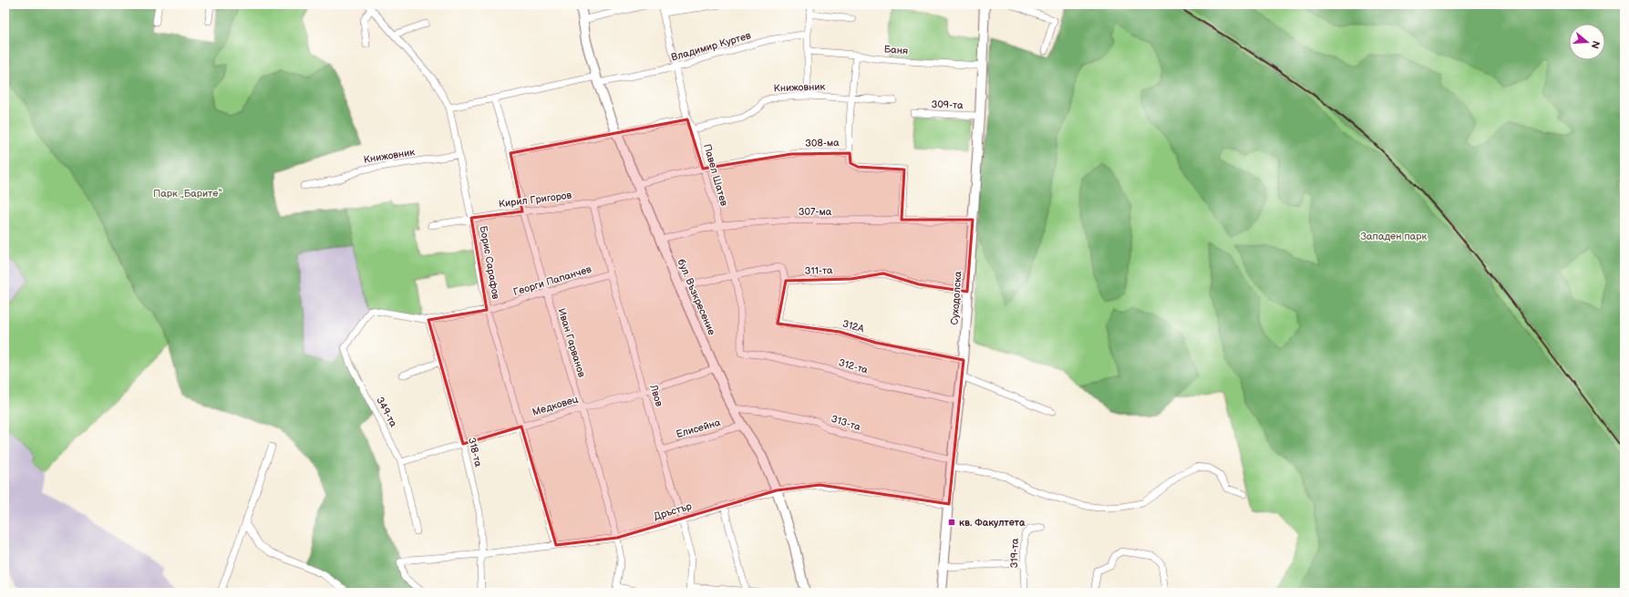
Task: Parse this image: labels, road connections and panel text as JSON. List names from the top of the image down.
{
  "streets": {
    "street": [
      "Владимир Куртев",
      "Баня",
      "Книжовник",
      "309-та",
      "308-ма",
      "Павел Шатев",
      "Кирил Григоров",
      "307-ма",
      "Борис Сарафов",
      "311-та",
      "Георги Папанчев",
      "бул. Възкресение",
      "Суходолска",
      "312А",
      "Иван Гарванов",
      "312-та",
      "Лвов",
      "Медковец",
      "349-та",
      "313-та",
      "Елисейна",
      "318-та",
      "Дръстър",
      "319-та"
    ]
  },
  "crossings": [
    ["Владимир Куртев", "Павел Шатев"],
    ["Владимир Куртев", "Борис Сарафов"],
    ["Владимир Куртев", "бул. Възкресение"],
    ["Владимир Куртев", "Иван Гарванов"],
    ["Баня", "Суходолска"],
    ["Книжовник", "Павел Шатев"],
    ["Книжовник", "Борис Сарафов"],
    ["309-та", "Суходолска"],
    ["308-ма", "Павел Шатев"],
    ["308-ма", "307-ма"],
    ["Павел Шатев", "307-ма"],
    ["Павел Шатев", "312-та"],
    ["Кирил Григоров", "Борис Сарафов"],
    ["Кирил Григоров", "бул. Възкресение"],
    ["Кирил Григоров", "Иван Гарванов"],
    ["Кирил Григоров", "Лвов"],
    ["307-ма", "бул. Възкресение"],
    ["307-ма", "Суходолска"],
    ["Борис Сарафов", "Георги Папанчев"],
    ["Борис Сарафов", "Медковец"],
    ["Борис Сарафов", "Дръстър"],
    ["311-та", "Суходолска"],
    ["311-та", "312А"],
    ["Георги Папанчев", "Иван Гарванов"],
    ["Георги Папанчев", "Лвов"],
    ["Георги Папанчев", "349-та"],
    ["Георги Папанчев", "318-та"],
    ["бул. Възкресение", "Медковец"],
    ["бул. Възкресение", "313-та"],
    ["бул. Възкресение", "Елисейна"],
    ["бул. Възкресение", "Дръстър"],
    ["Суходолска", "312А"],
    ["Суходолска", "312-та"],
    ["Суходолска", "313-та"],
    ["Суходолска", "Дръстър"],
    ["Иван Гарванов", "Медковец"],
    ["Иван Гарванов", "Дръстър"],
    ["Лвов", "Медковец"],
    ["Лвов", "Елисейна"],
    ["Лвов", "Дръстър"],
    ["Медковец", "349-та"],
    ["Медковец", "318-та"],
    ["318-та", "Дръстър"]
  ],
  "parks": ["Парк „Барите“", "Западен парк"],
  "places": {
    "transit": ["кв. Факултета"]
  },
  "north": "right"
}
